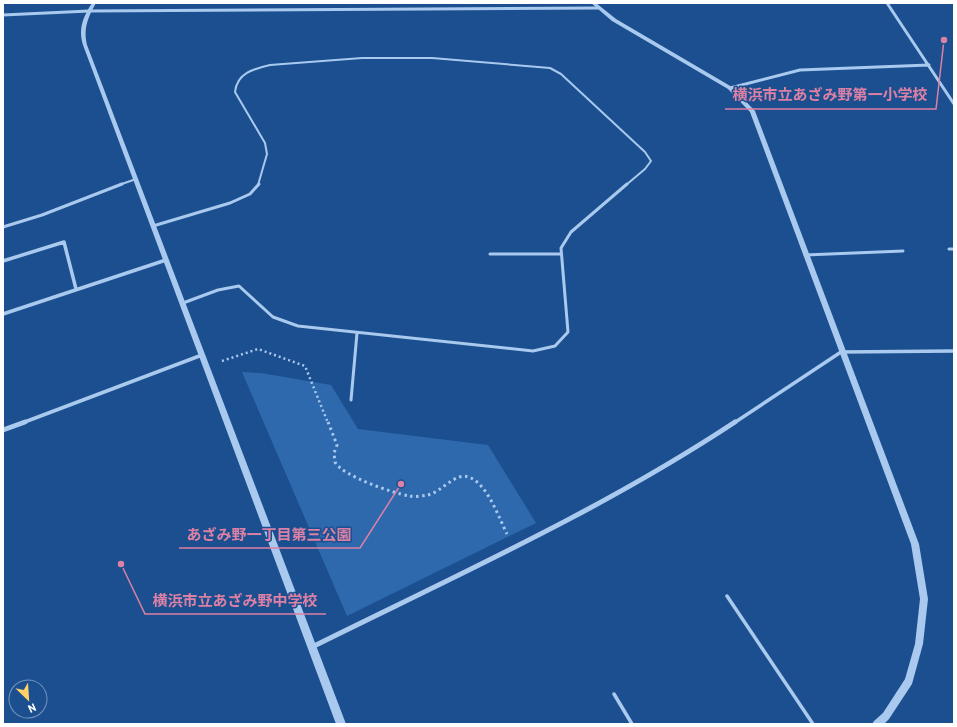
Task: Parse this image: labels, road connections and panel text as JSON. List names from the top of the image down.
{
  "places": ["横浜市立あざみ野第一小学校", "あざみ野一丁目第三公園", "横浜市立あざみ野中学校"],
  "north": "bottom right"
}
